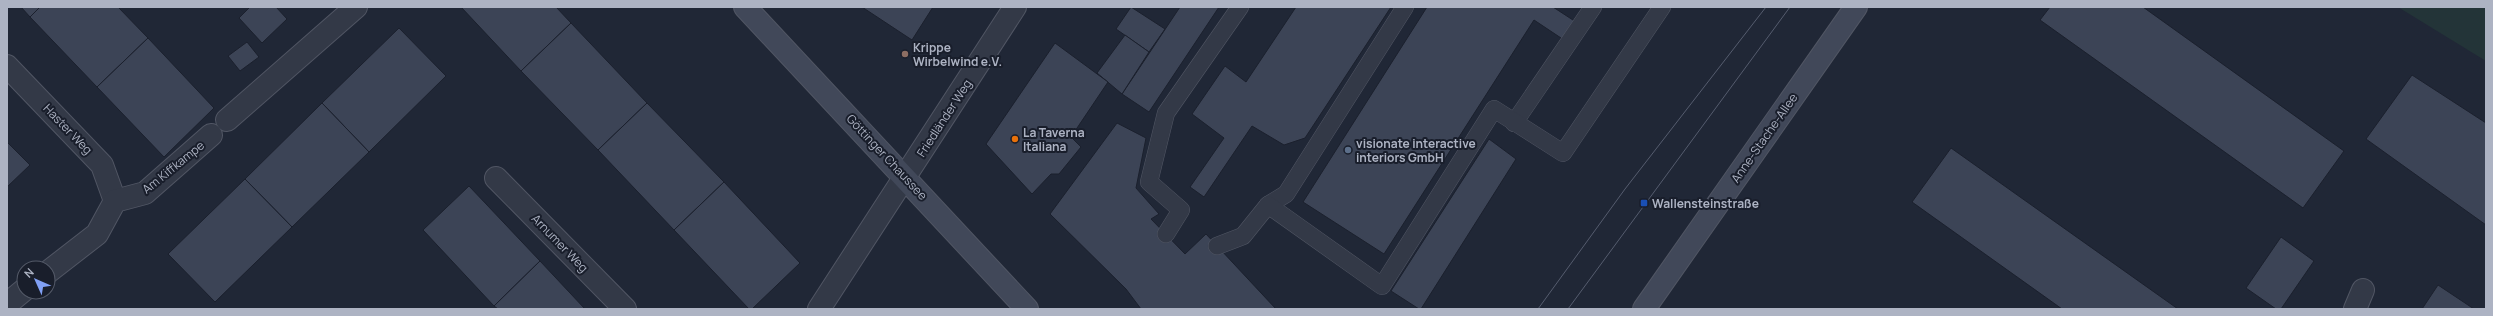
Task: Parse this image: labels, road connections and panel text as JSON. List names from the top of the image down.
{
  "streets": {
    "street": [
      "Friedländer Weg",
      "Haster Weg",
      "Anne-Stache-Allee",
      "Göttinger Chaussee",
      "Am Kiffkampe",
      "Arnumer Weg"
    ]
  },
  "crossings": [
    ["Friedländer Weg", "Göttinger Chaussee"],
    ["Haster Weg", "Am Kiffkampe"]
  ],
  "places": {
    "other": ["Krippe Wirbelwind e.V.", "La Taverna Italiana", "visionate interactive interiors GmbH"],
    "transit": ["Wallensteinstraße"]
  },
  "north": "top left"
}
